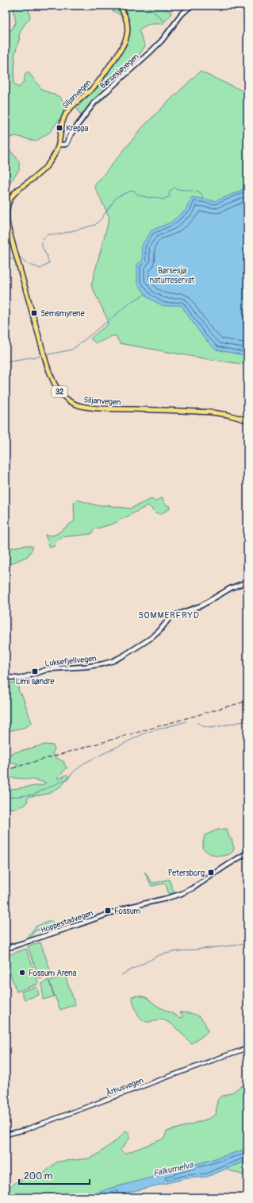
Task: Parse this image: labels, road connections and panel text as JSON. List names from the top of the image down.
{
  "streets": {
    "main road": [
      "Børsesjøvegen",
      "Siljanvegen",
      "32",
      "Luksefjellvegen",
      "Hoppestadvegen"
    ],
    "street": ["Århusvegen"]
  },
  "crossings": [
    ["Børsesjøvegen", "Siljanvegen"]
  ],
  "districts": ["SOMMERFRYD"],
  "water": ["Falkumelva"],
  "parks": ["Børsesjø naturreservat"],
  "places": {
    "transit": [
      "Kreppa",
      "Semsmyrene",
      "Limi søndre",
      "Petersborg",
      "Fossum"
    ],
    "other": ["Fossum Arena"]
  },
  "scale_bar": "200 m"
}
